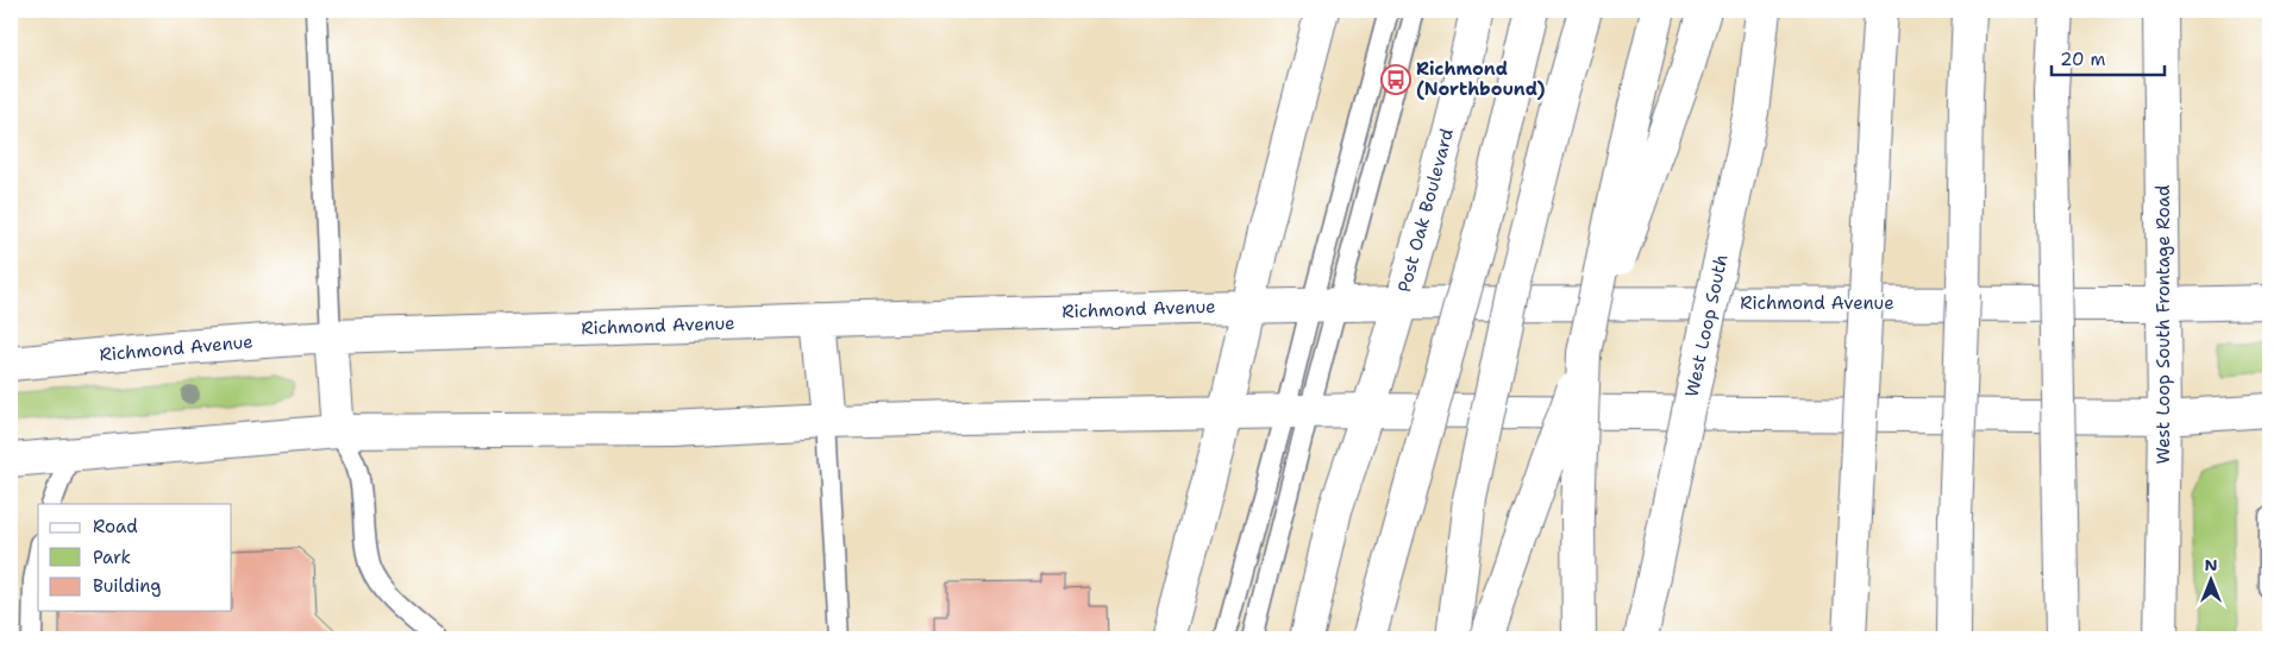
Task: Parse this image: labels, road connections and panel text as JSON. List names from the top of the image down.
{
  "streets": {
    "main road": [
      "Post Oak Boulevard",
      "Richmond Avenue",
      "West Loop South Frontage Road",
      "West Loop South"
    ]
  },
  "crossings": [
    ["Post Oak Boulevard", "Richmond Avenue"],
    ["Richmond Avenue", "West Loop South Frontage Road"]
  ],
  "places": {
    "bus stop": ["Richmond (Northbound)"]
  },
  "legend": ["Road", "Park", "Building"],
  "scale_bar": "20 m",
  "north": "top"
}
